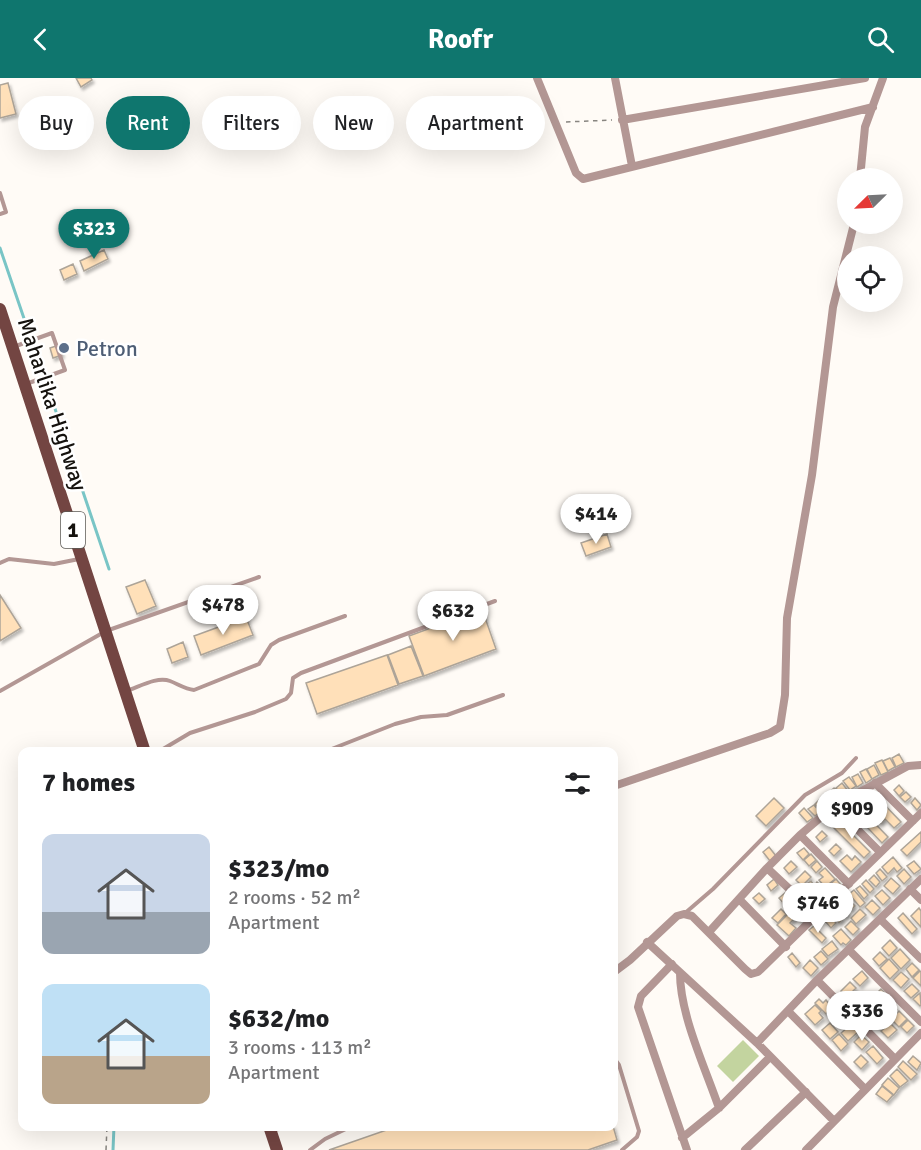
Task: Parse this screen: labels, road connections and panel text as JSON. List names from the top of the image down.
{
  "streets": {
    "main road": ["Maharlika Highway", "1"]
  },
  "places": ["Petron"],
  "north": "bottom left",
  "page": {
    "header": "Roofr",
    "chip": [
      "Buy",
      "Rent",
      "Filters",
      "New",
      "Apartment"
    ],
    "price": [
      "$323",
      "$414",
      "$478",
      "$632",
      "$909",
      "$746",
      "$336"
    ],
    "heading": "7 homes",
    "list": [
      {
        "name": "$323/mo",
        "note": "2 rooms · 52 m² · Apartment"
      },
      {
        "name": "$632/mo",
        "note": "3 rooms · 113 m² · Apartment"
      }
    ]
  }
}
